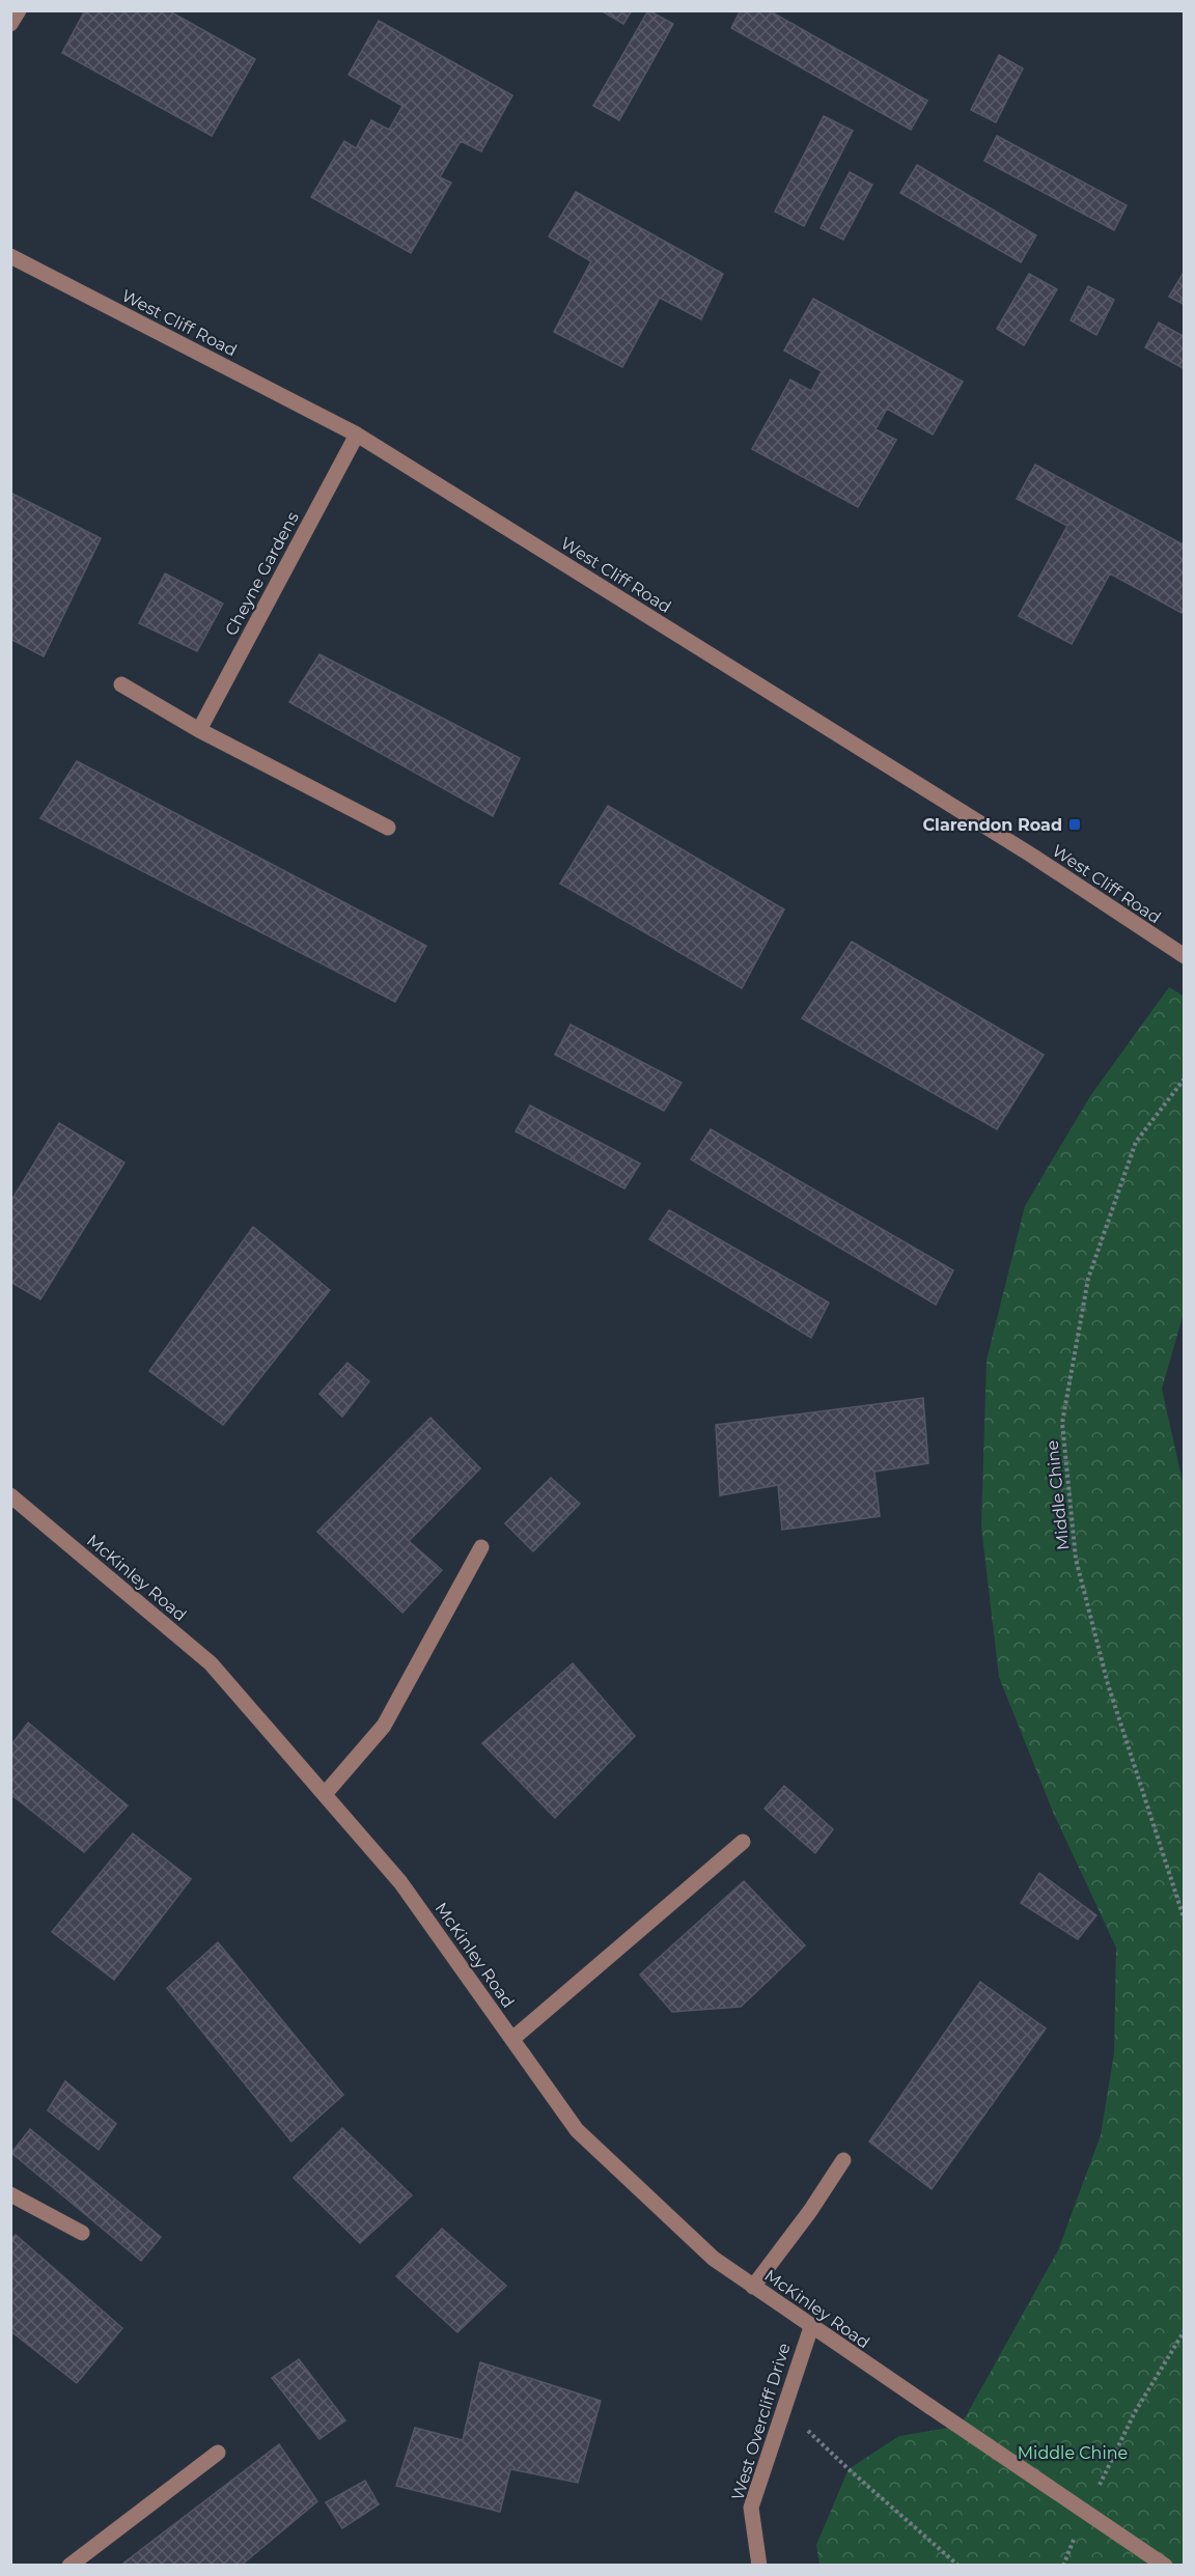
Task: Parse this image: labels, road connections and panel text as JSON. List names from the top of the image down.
{
  "streets": {
    "street": [
      "West Cliff Road",
      "Cheyne Gardens",
      "McKinley Road",
      "West Overcliff Drive"
    ],
    "path": ["Middle Chine"]
  },
  "crossings": [
    ["West Cliff Road", "Cheyne Gardens"],
    ["McKinley Road", "West Overcliff Drive"]
  ],
  "parks": ["Middle Chine"],
  "places": {
    "transit": ["Clarendon Road"]
  }
}
